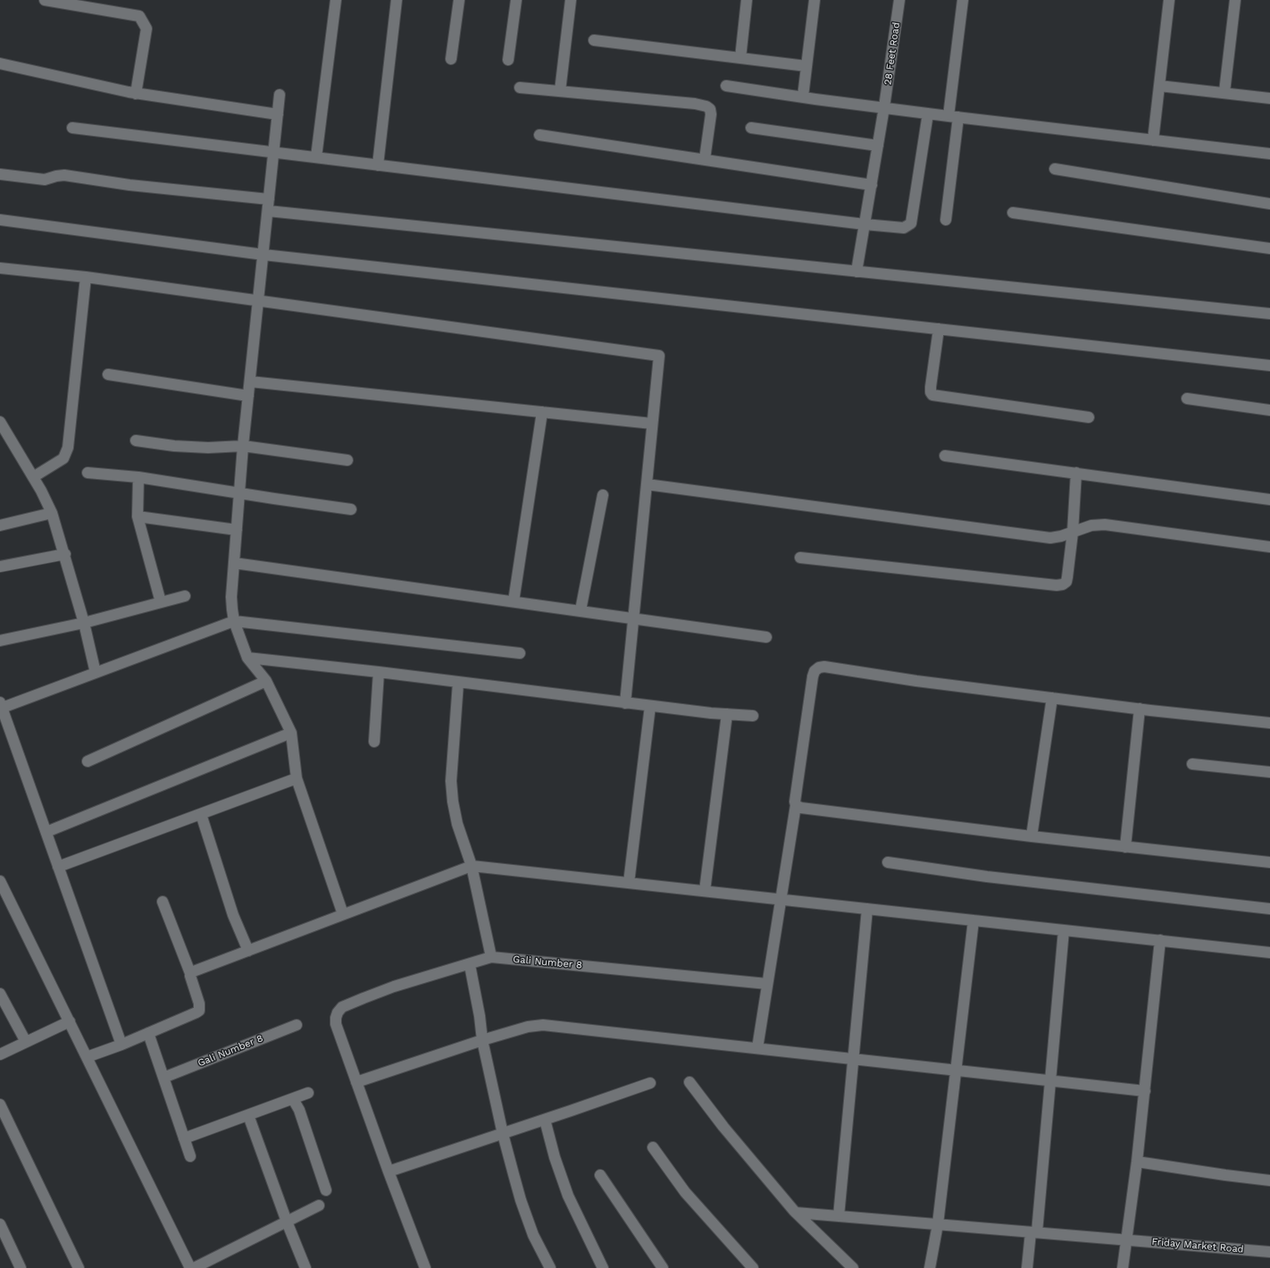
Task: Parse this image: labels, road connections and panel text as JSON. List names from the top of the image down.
{
  "streets": {
    "street": ["28 Feet Road", "Gali Number 8", "Friday Market Road"]
  }
}
